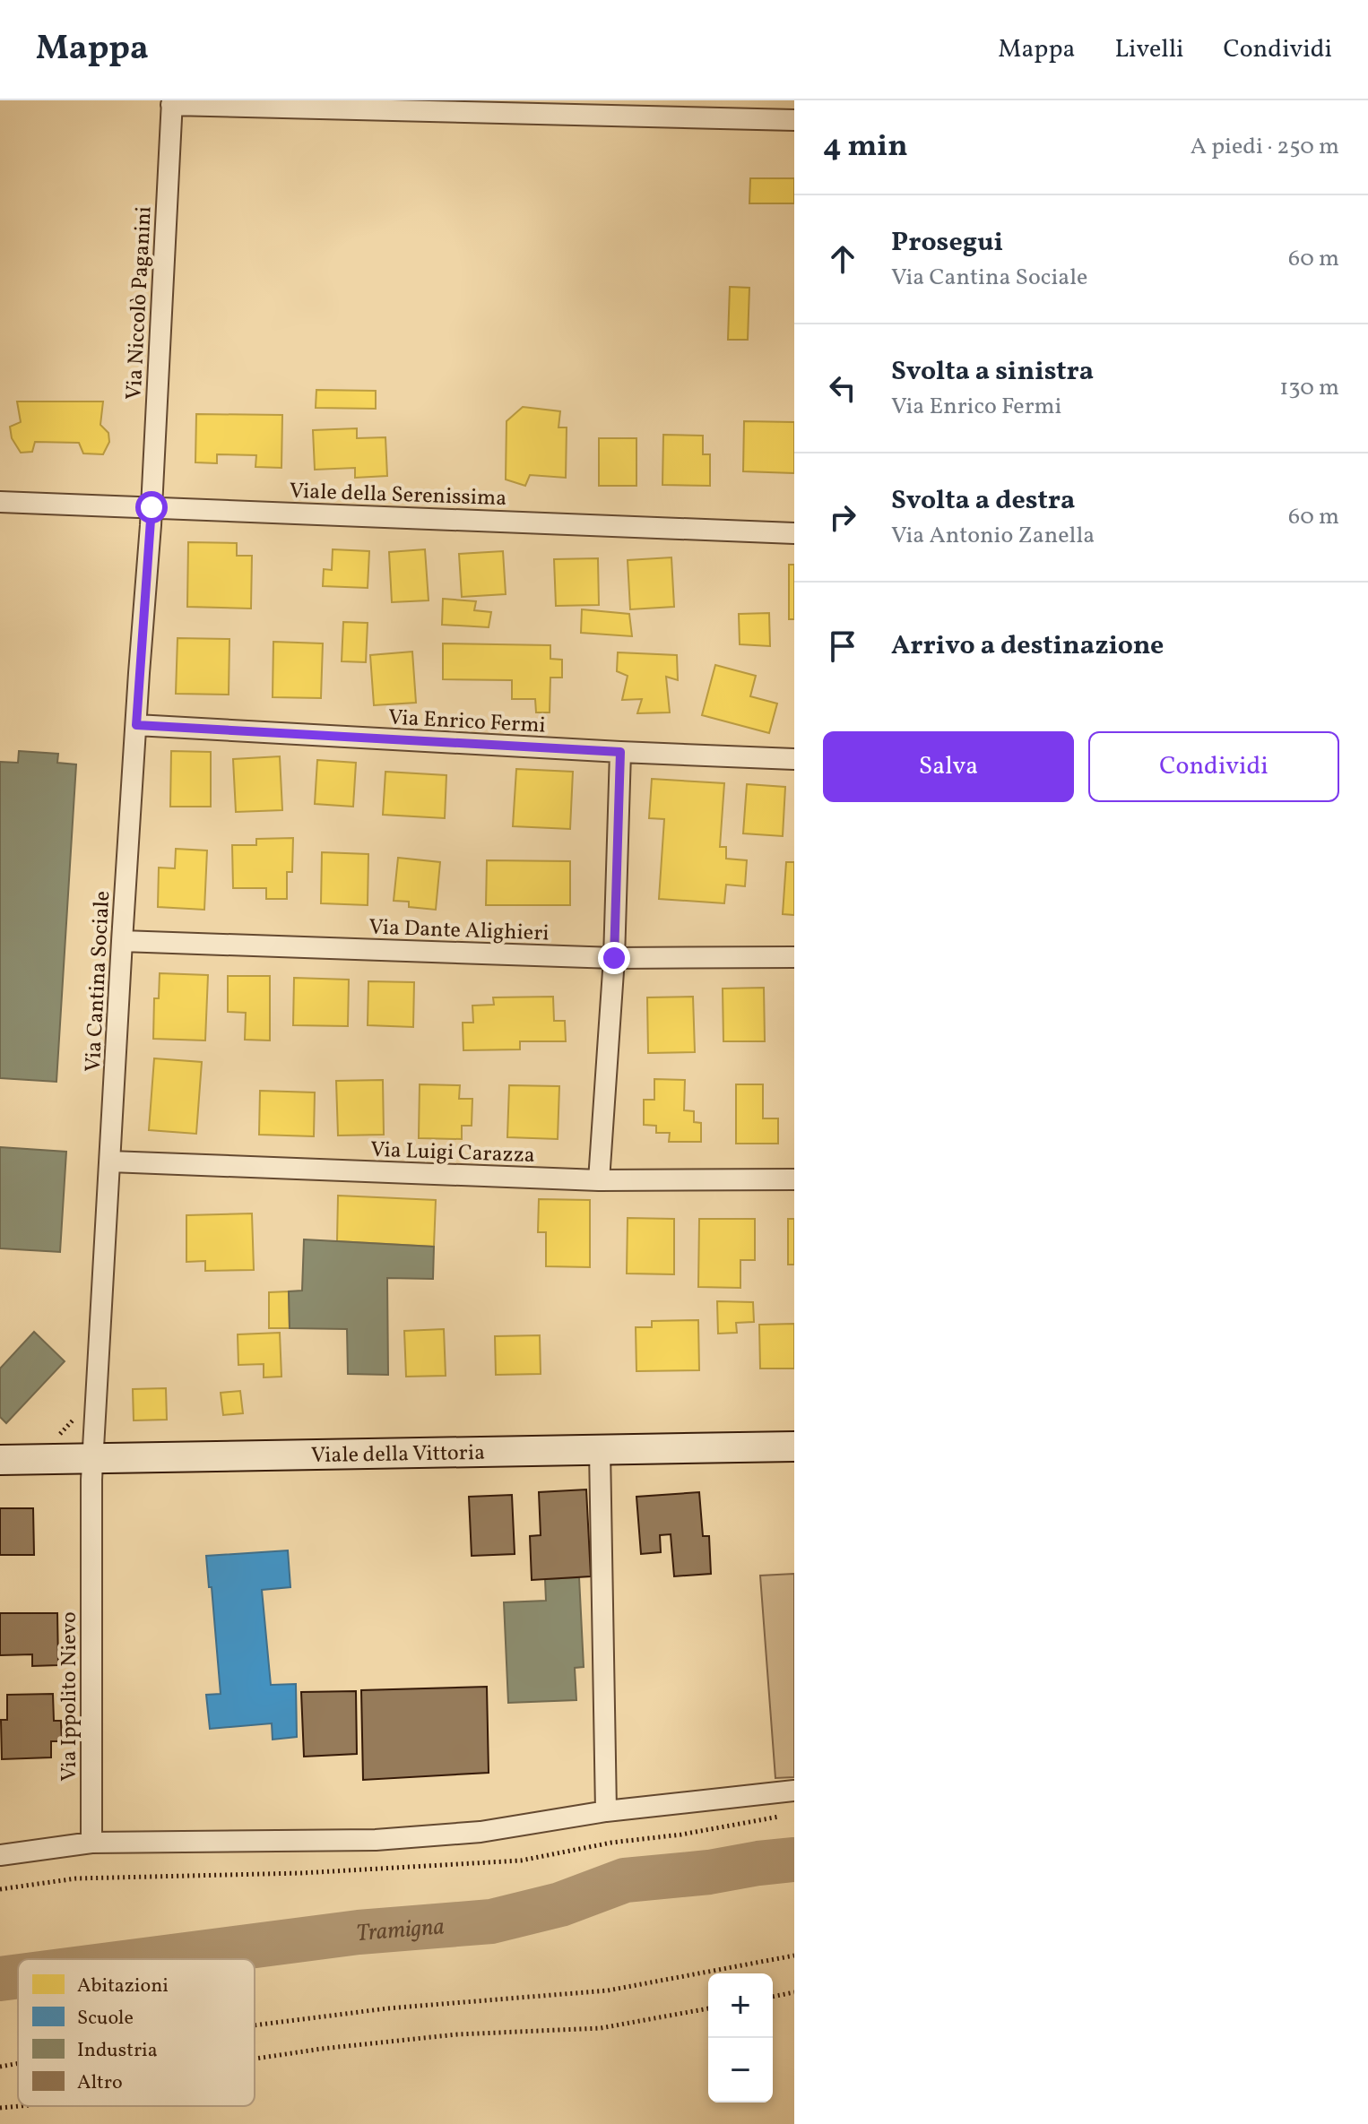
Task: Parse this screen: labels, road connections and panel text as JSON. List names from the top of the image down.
{
  "streets": {
    "street": [
      "Via Niccolò Paganini",
      "Viale della Serenissima",
      "Via Enrico Fermi",
      "Via Dante Alighieri",
      "Via Cantina Sociale",
      "Via Luigi Carazza",
      "Viale della Vittoria",
      "Via Ippolito Nievo"
    ]
  },
  "crossings": [
    ["Via Niccolò Paganini", "Viale della Serenissima"],
    ["Via Niccolò Paganini", "Via Cantina Sociale"],
    ["Viale della Serenissima", "Via Cantina Sociale"],
    ["Via Enrico Fermi", "Via Cantina Sociale"],
    ["Via Dante Alighieri", "Via Cantina Sociale"],
    ["Via Cantina Sociale", "Via Luigi Carazza"],
    ["Via Cantina Sociale", "Viale della Vittoria"],
    ["Via Cantina Sociale", "Via Ippolito Nievo"],
    ["Viale della Vittoria", "Via Ippolito Nievo"]
  ],
  "water": ["Tramigna"],
  "legend": [
    "Abitazioni",
    "Scuole",
    "Industria",
    "Altro"
  ],
  "page": {
    "header": "Mappa",
    "nav": ["Mappa", "Livelli", "Condividi"],
    "heading": ["4 min", "A piedi · 250 m"],
    "list": [
      ["Prosegui", "Via Cantina Sociale", "60 m"],
      ["Svolta a sinistra", "Via Enrico Fermi", "130 m"],
      ["Svolta a destra", "Via Antonio Zanella", "60 m"],
      "Arrivo a destinazione"
    ],
    "buttons": ["Salva", "Condividi"],
    "map_buttons": ["+", "−"]
  }
}
